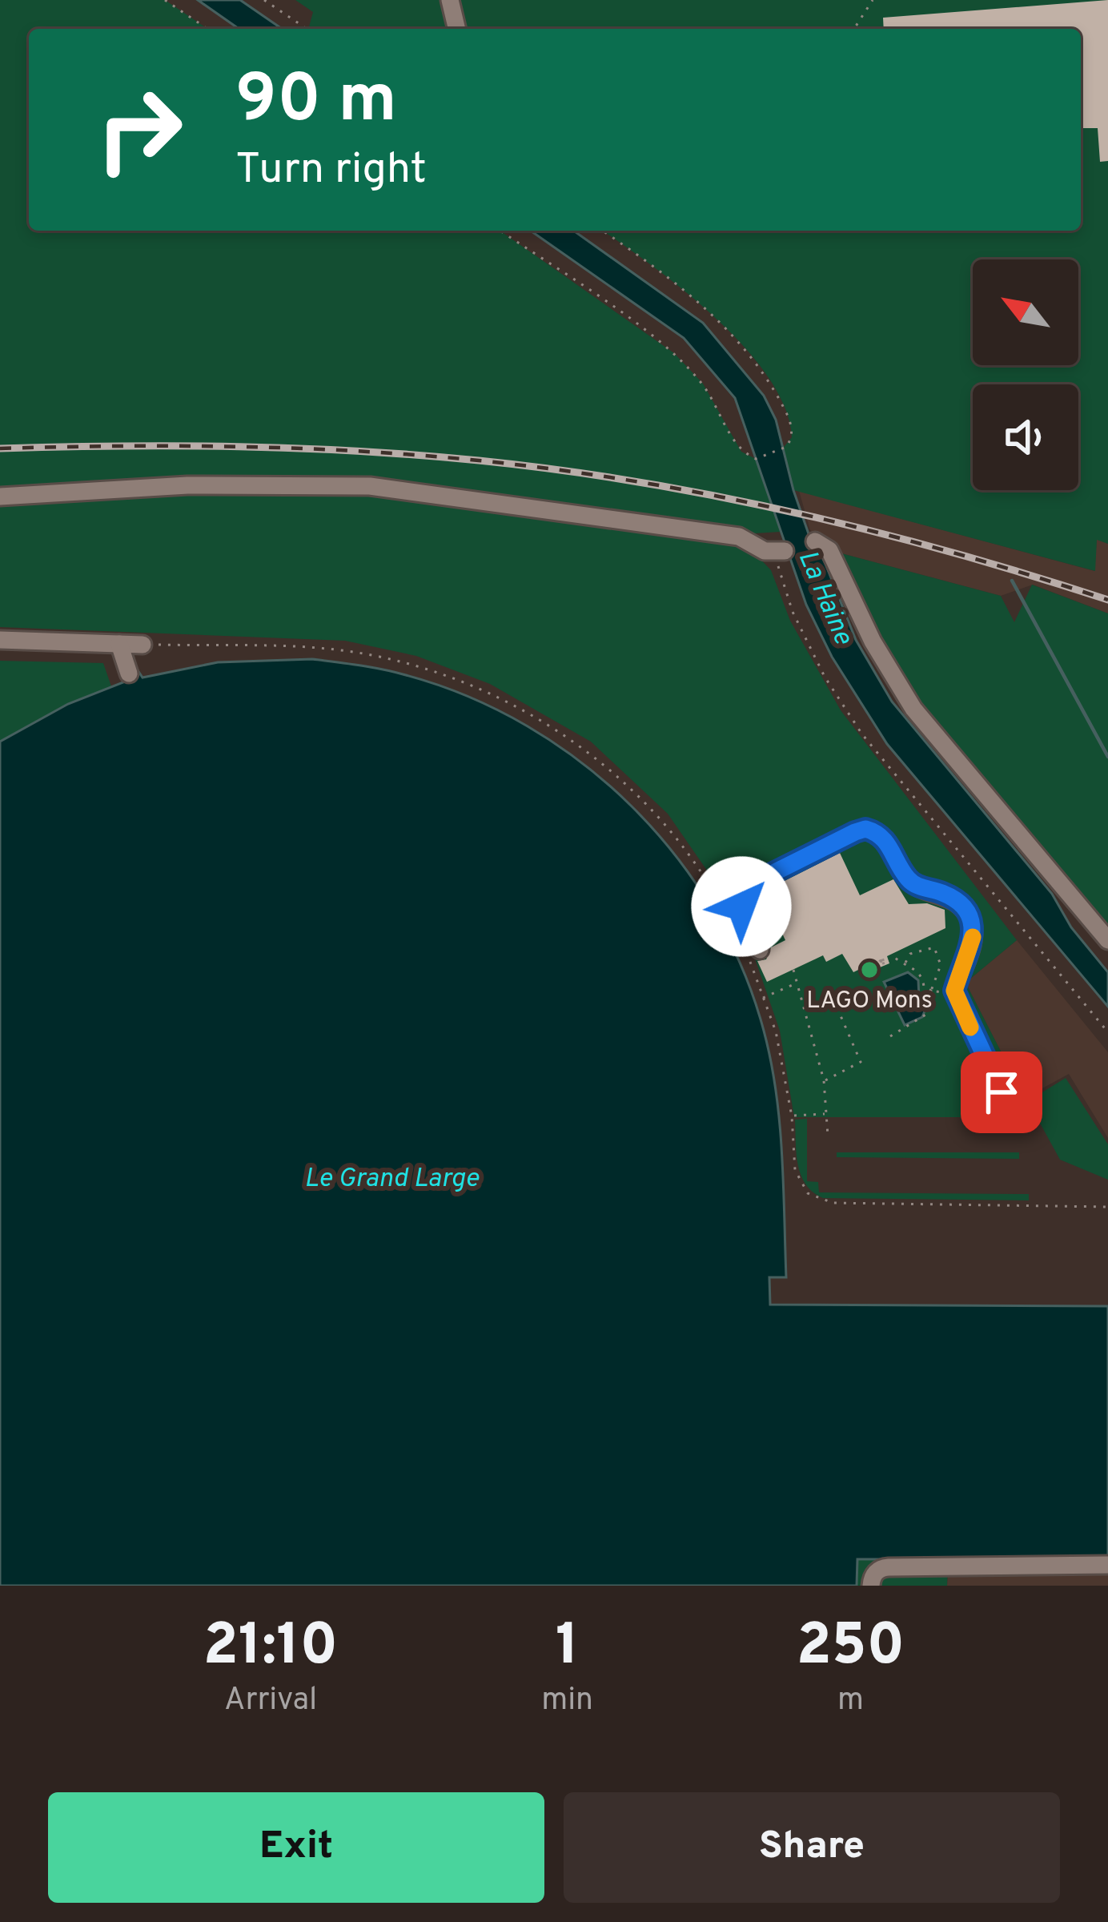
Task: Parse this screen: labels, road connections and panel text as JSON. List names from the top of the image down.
{
  "water": ["La Haine", "Le Grand Large"],
  "places": ["LAGO Mons"],
  "north": "top left",
  "page": {
    "turn": ["90 m", "Turn right"],
    "eta": [
      "21:10",
      "Arrival",
      "1",
      "min",
      "250",
      "m"
    ],
    "buttons": ["Exit", "Share"]
  }
}
